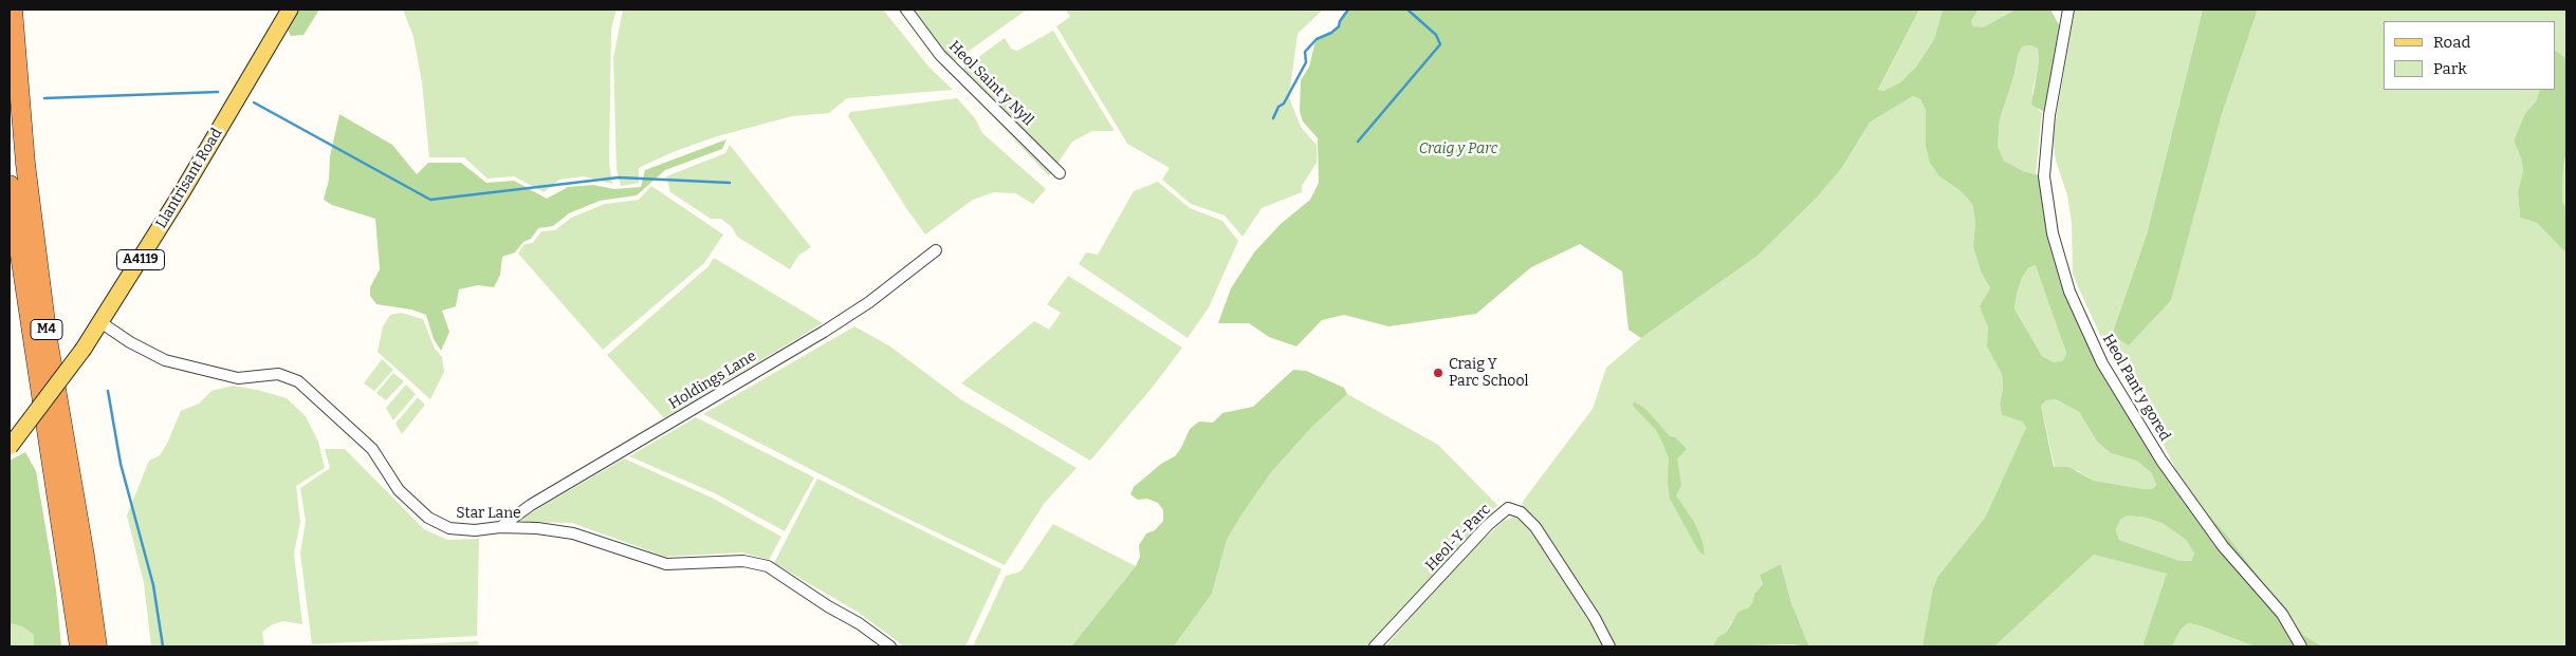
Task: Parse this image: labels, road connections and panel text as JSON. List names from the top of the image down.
{
  "streets": {
    "highway": ["M4"],
    "main road": ["Llantrisant Road", "A4119"],
    "street": [
      "Heol Saint y Nyll",
      "Holdings Lane",
      "Heol Pant y gored",
      "Star Lane",
      "Heol-Y-Parc"
    ]
  },
  "crossings": [
    ["Llantrisant Road", "Star Lane"],
    ["Holdings Lane", "Star Lane"]
  ],
  "parks": ["Craig y Parc"],
  "places": ["Craig Y Parc School"],
  "legend": ["Road", "Park"]
}
